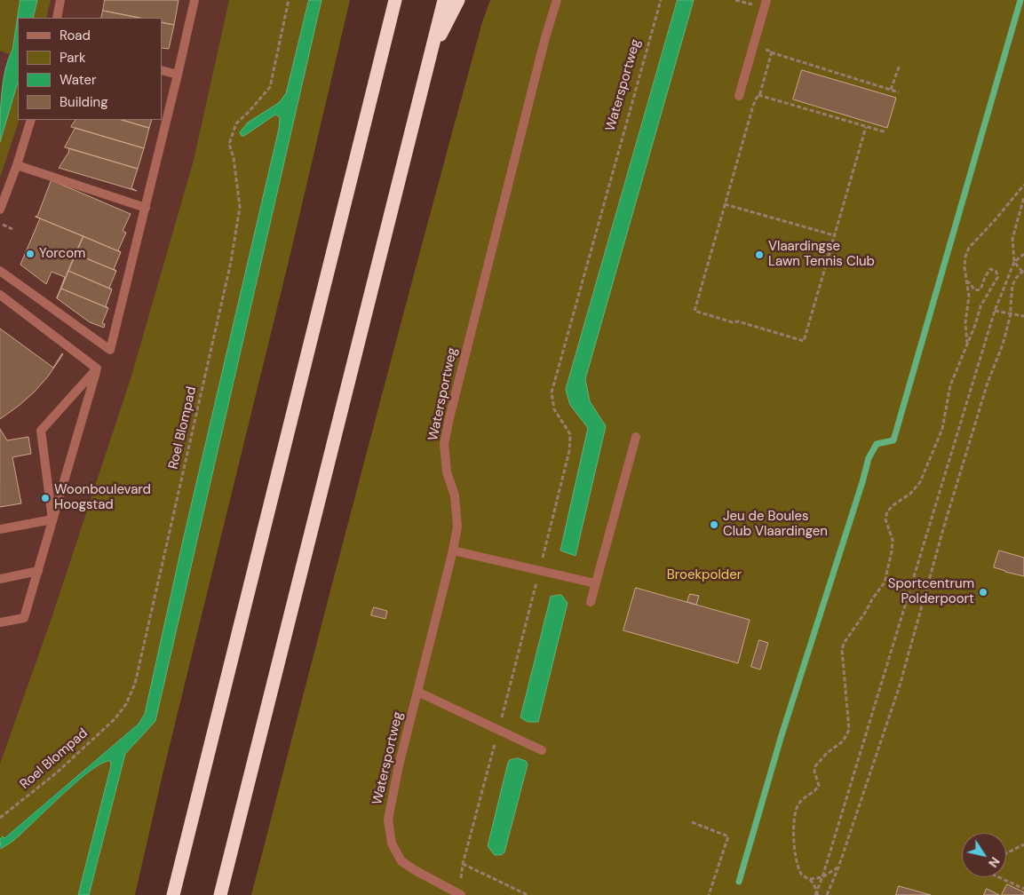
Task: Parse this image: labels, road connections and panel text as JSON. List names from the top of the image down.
{
  "streets": {
    "street": ["Watersportweg"],
    "path": ["Roel Blompad"]
  },
  "parks": ["Broekpolder"],
  "places": [
    "Yorcom",
    "Vlaardingse Lawn Tennis Club",
    "Woonboulevard Hoogstad",
    "Jeu de Boules Club Vlaardingen",
    "Sportcentrum Polderpoort"
  ],
  "legend": [
    "Road",
    "Park",
    "Water",
    "Building"
  ],
  "north": "bottom right"
}
